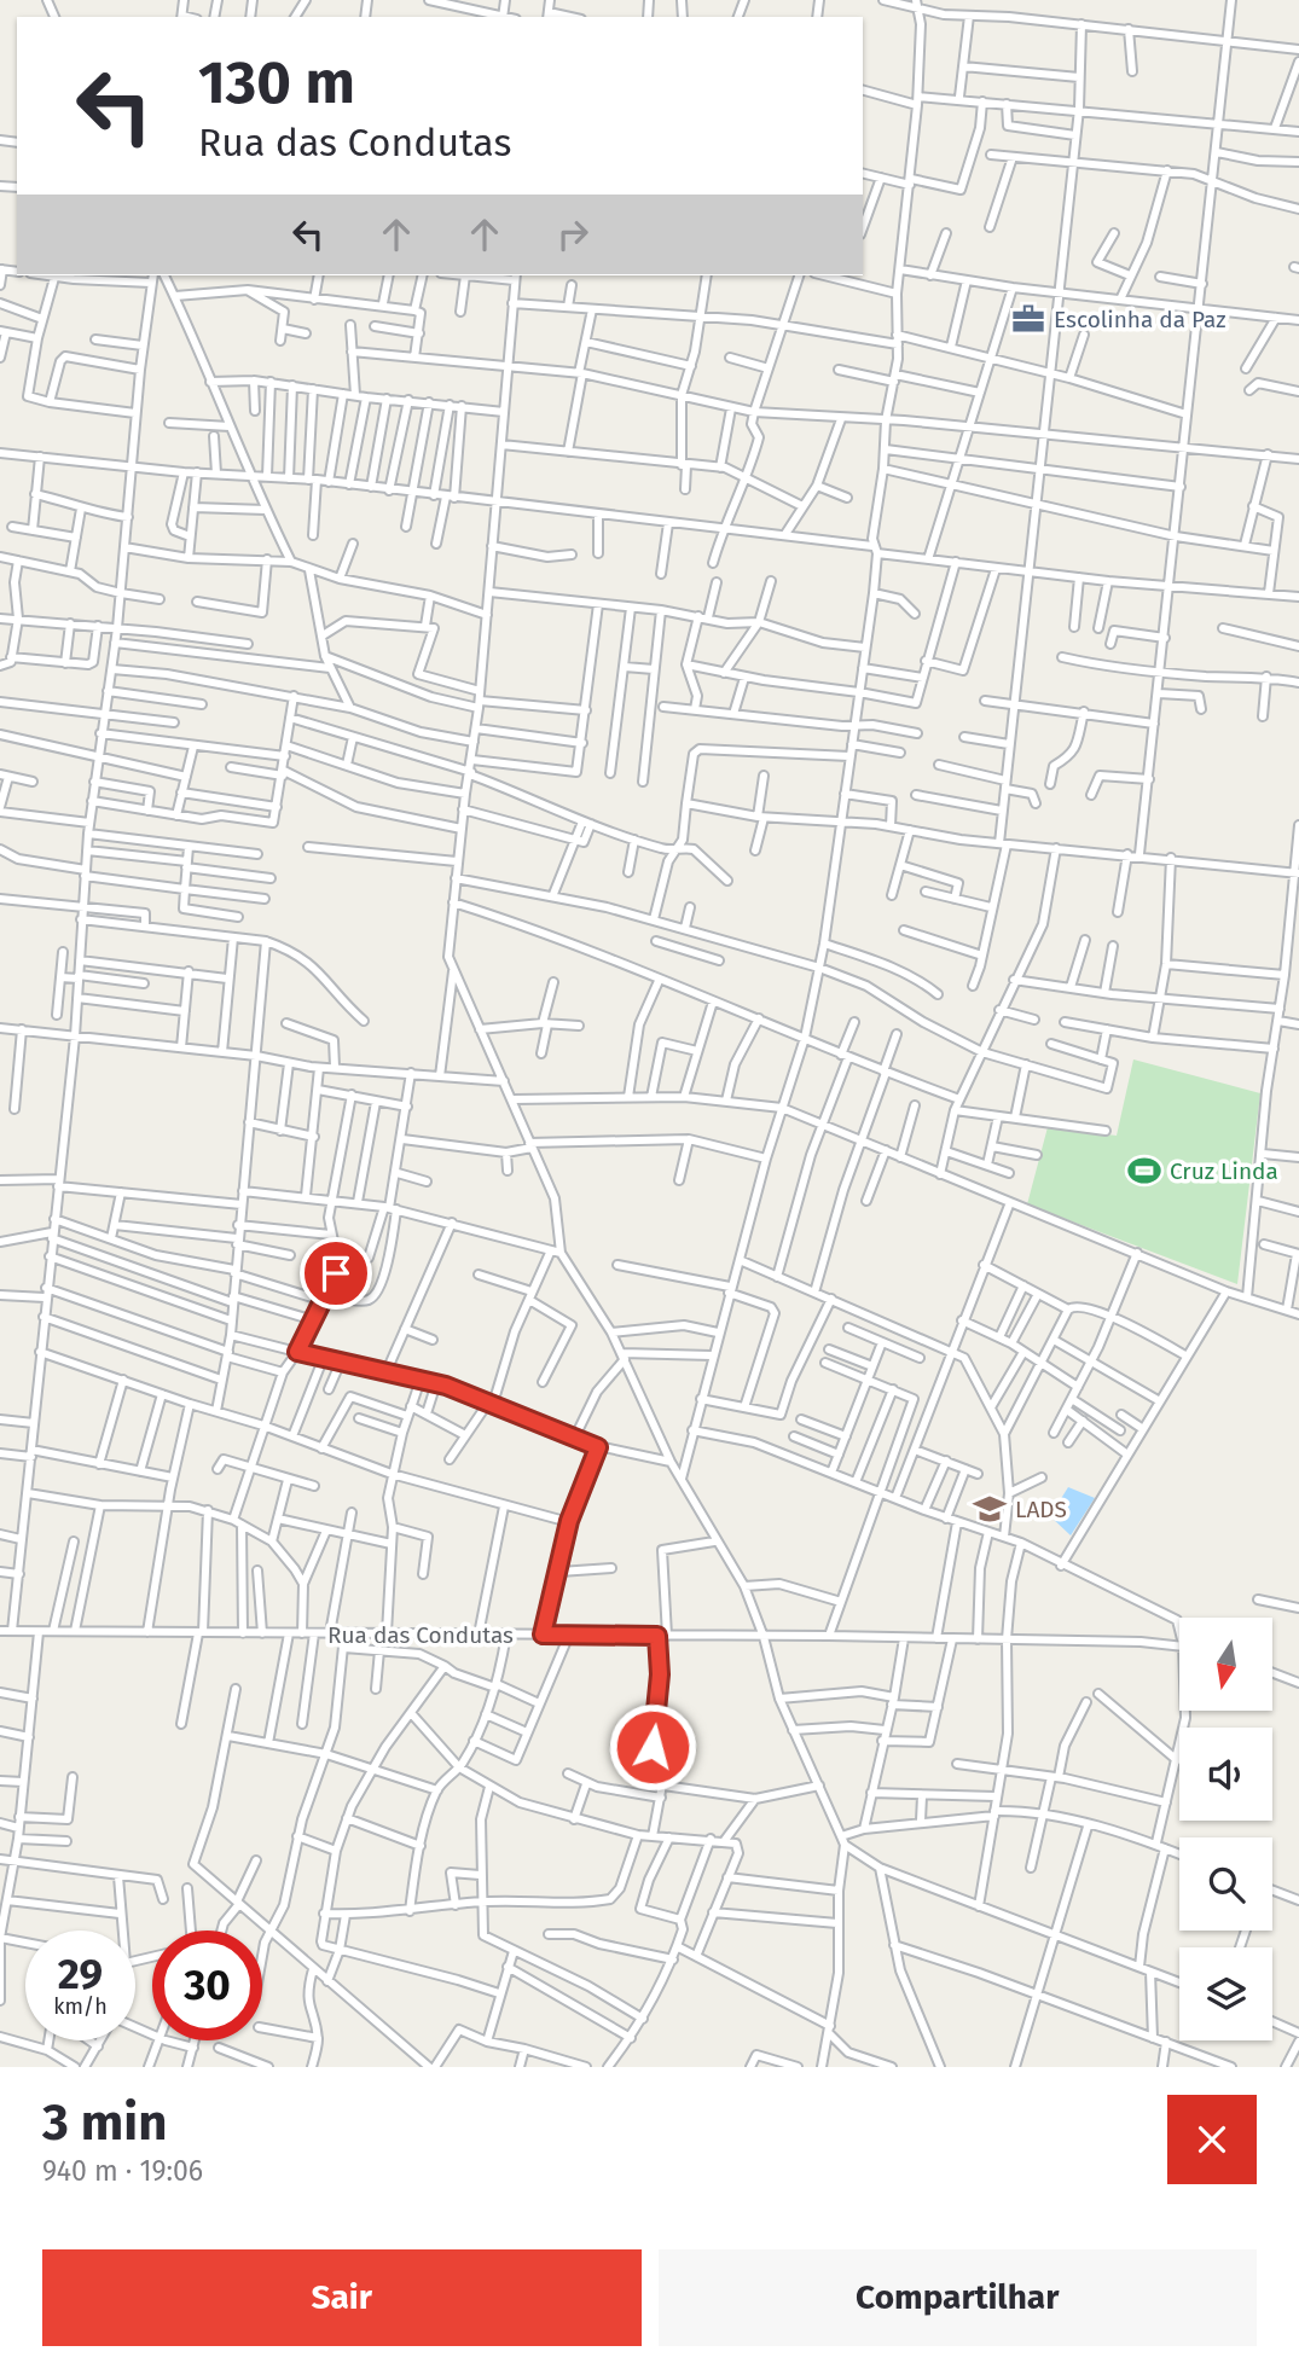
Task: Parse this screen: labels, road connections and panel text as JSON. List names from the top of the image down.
{
  "streets": {
    "street": ["Rua das Condutas"]
  },
  "places": {
    "office": ["Escolinha da Paz"],
    "sports": ["Cruz Linda"],
    "school or university": ["LADS"]
  },
  "north": "bottom",
  "page": {
    "turn": ["130 m", "Rua das Condutas"],
    "speed": "29 km/h",
    "limit": "30",
    "heading": ["3 min", "940 m · 19:06"],
    "buttons": ["Sair", "Compartilhar"]
  }
}
